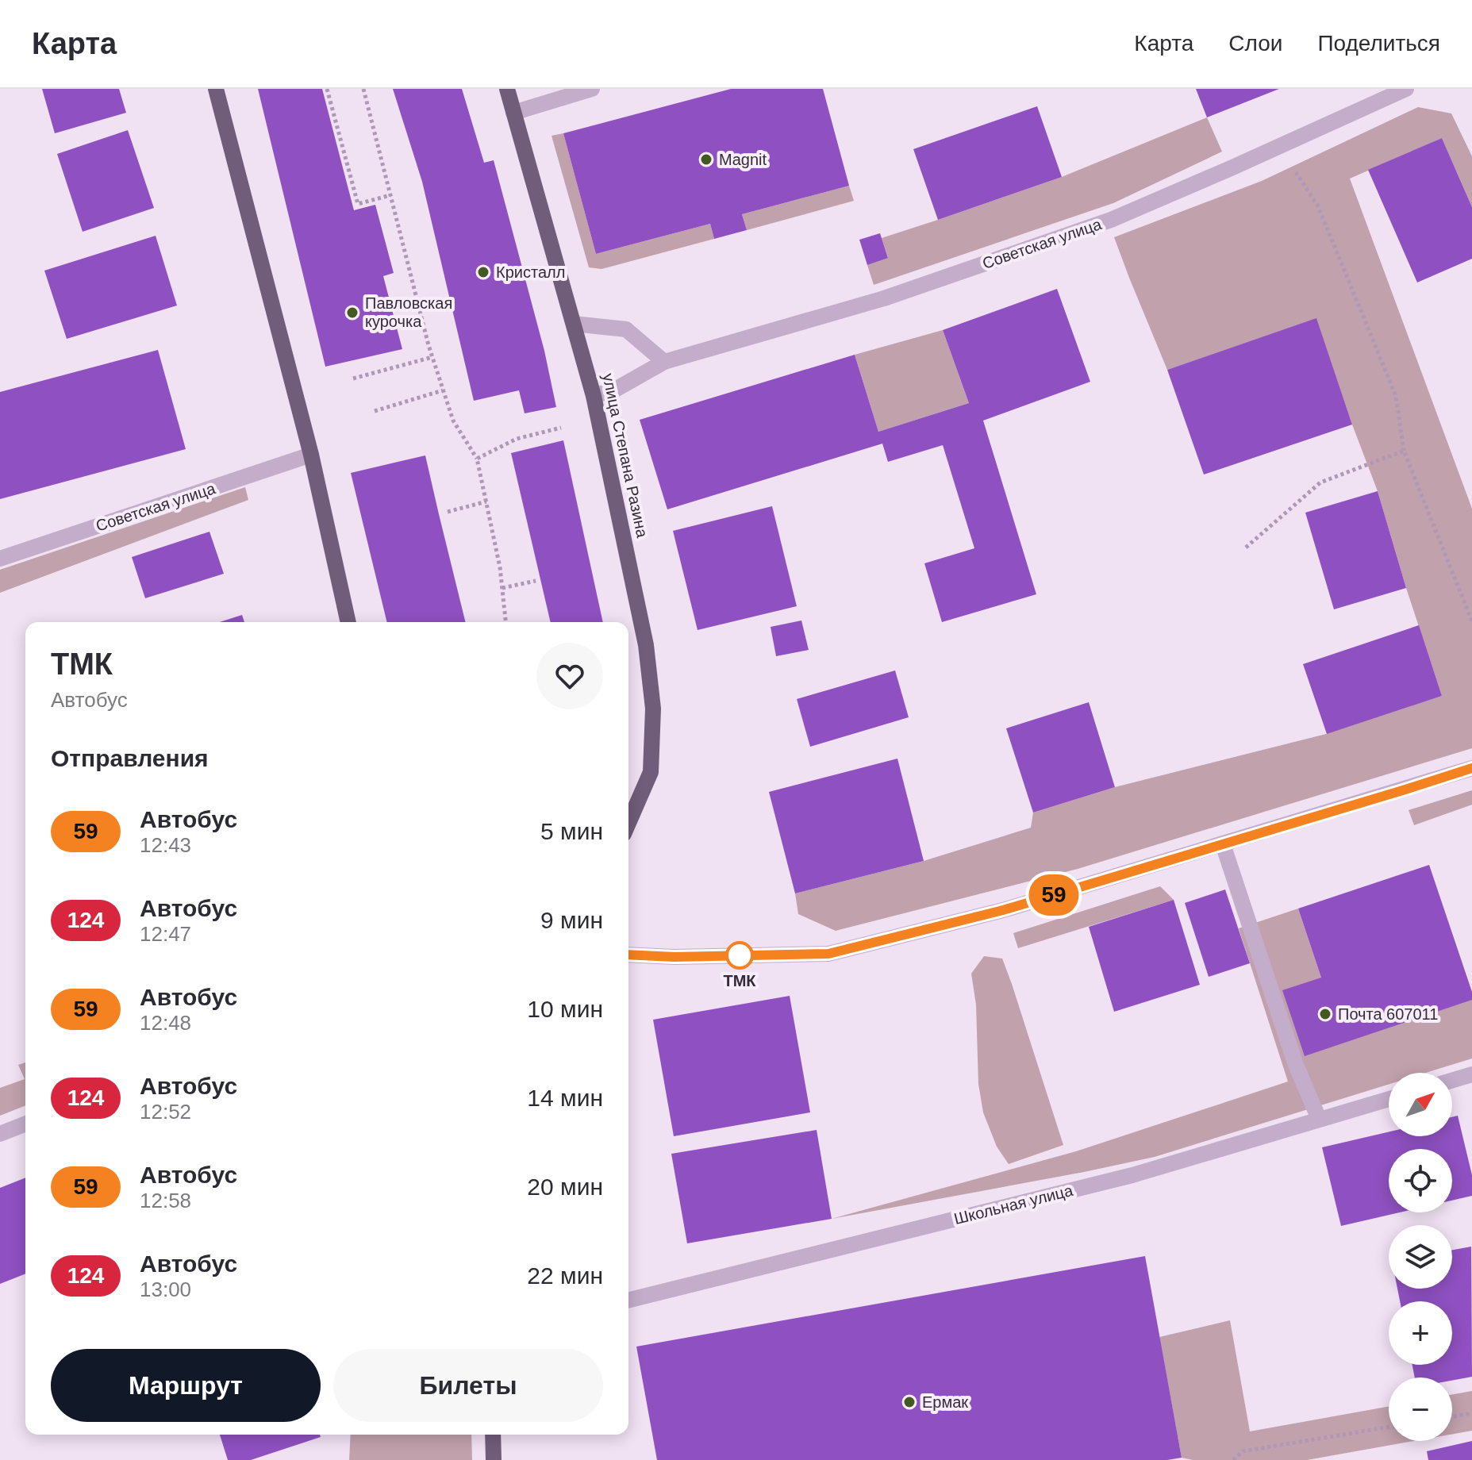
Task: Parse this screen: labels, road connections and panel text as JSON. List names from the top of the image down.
{
  "streets": {
    "main road": ["улица Степана Разина"],
    "street": ["Советская улица", "Школьная улица"]
  },
  "crossings": [
    ["Советская улица", "улица Степана Разина"]
  ],
  "places": [
    "Magnit",
    "Кристалл",
    "Павловская курочка",
    "ТМК",
    "Почта 607011",
    "Ермак"
  ],
  "lines": ["bus line 59"],
  "north": "top right",
  "page": {
    "header": "Карта",
    "nav": ["Карта", "Слои", "Поделиться"],
    "on_map": "59",
    "heading": [
      ["ТМК", "Автобус"],
      "Отправления"
    ],
    "list": [
      {
        "mark": "59",
        "name": "Автобус",
        "note": "12:43",
        "value": "5 мин"
      },
      {
        "mark": "124",
        "name": "Автобус",
        "note": "12:47",
        "value": "9 мин"
      },
      {
        "mark": "59",
        "name": "Автобус",
        "note": "12:48",
        "value": "10 мин"
      },
      {
        "mark": "124",
        "name": "Автобус",
        "note": "12:52",
        "value": "14 мин"
      },
      {
        "mark": "59",
        "name": "Автобус",
        "note": "12:58",
        "value": "20 мин"
      },
      {
        "mark": "124",
        "name": "Автобус",
        "note": "13:00",
        "value": "22 мин"
      }
    ],
    "map_buttons": ["+", "−"],
    "buttons": ["Маршрут", "Билеты"]
  }
}
